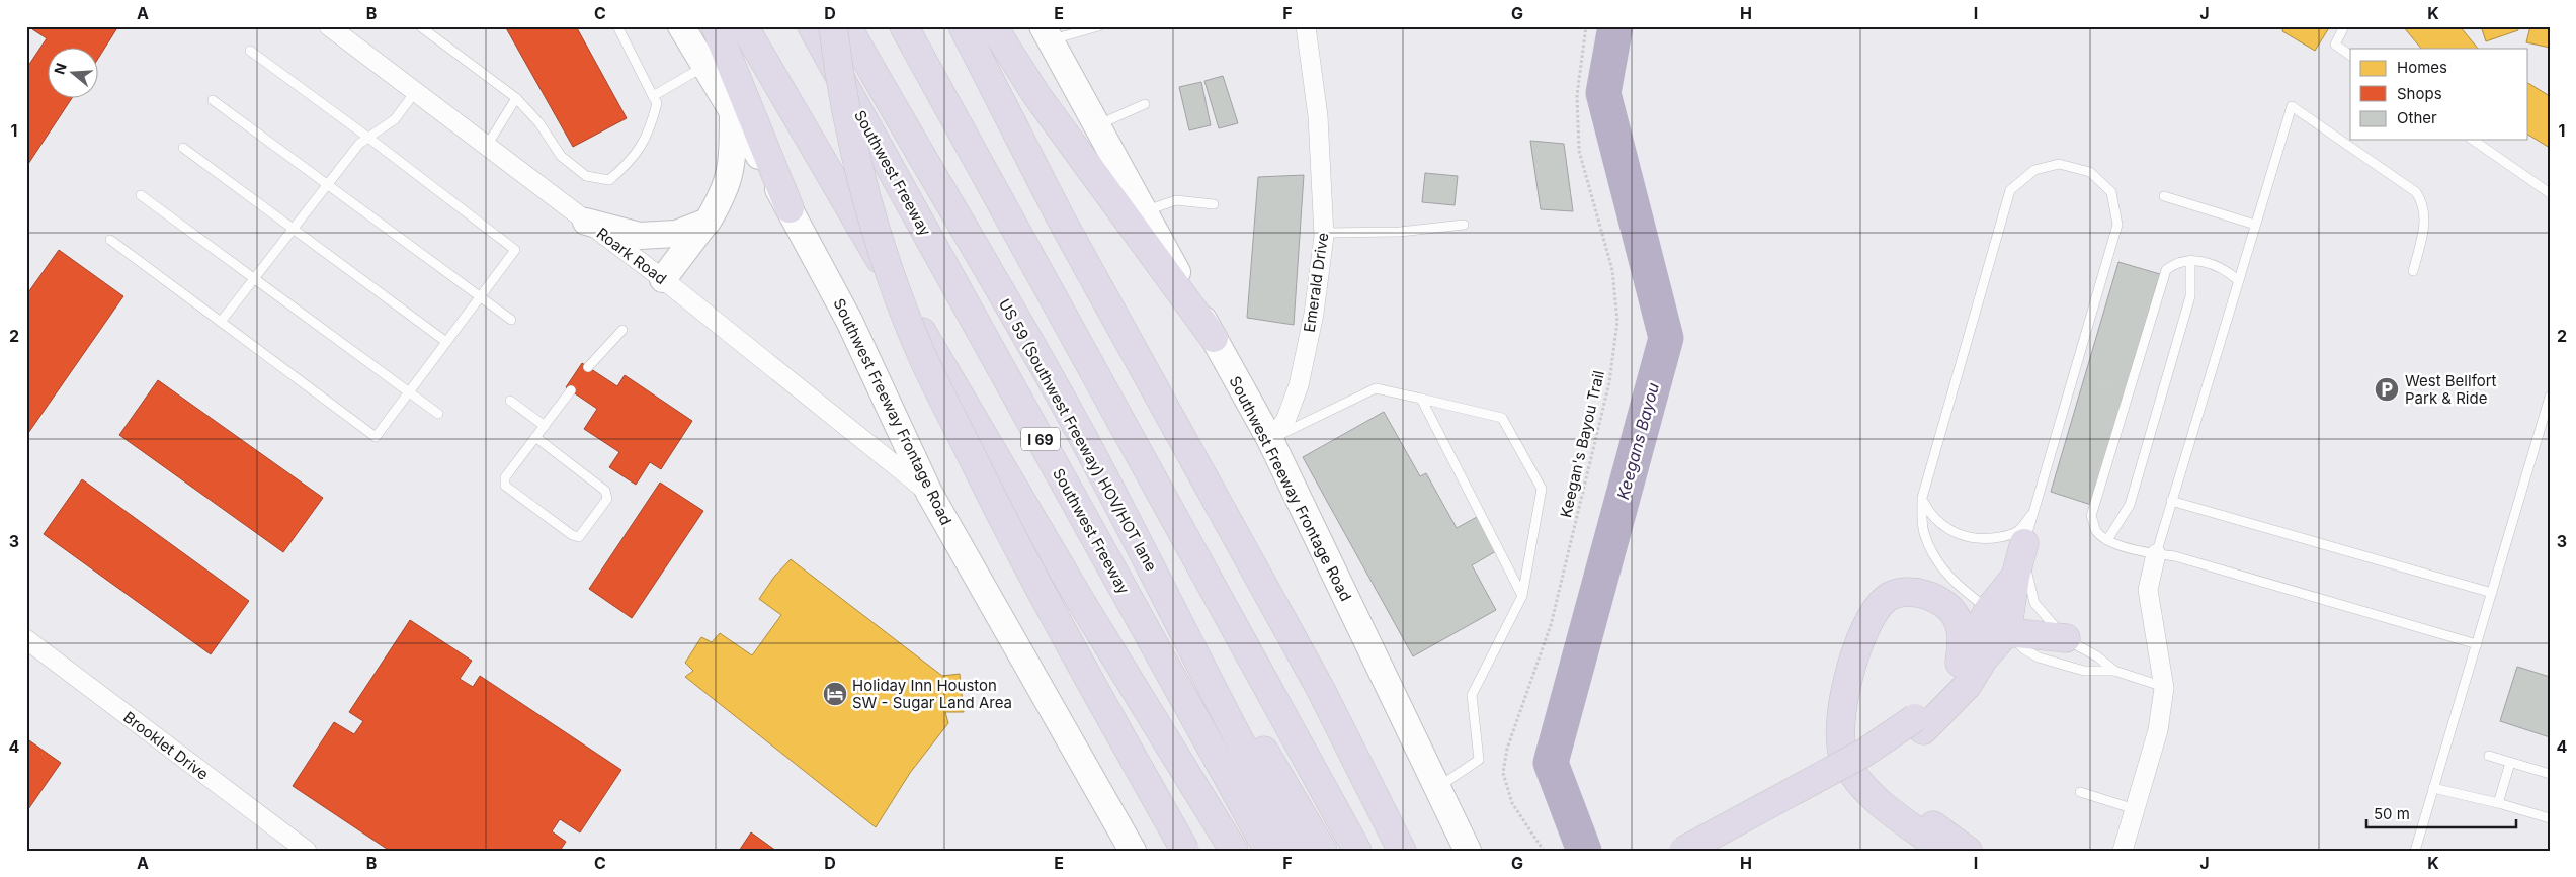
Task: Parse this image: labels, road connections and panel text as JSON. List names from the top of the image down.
{
  "streets": {
    "highway": ["Southwest Freeway", "US 59 (Southwest Freeway) HOV/HOT lane", "I 69"],
    "main road": ["Southwest Freeway Frontage Road"],
    "street": ["Roark Road", "Emerald Drive", "Brooklet Drive"],
    "path": ["Keegan's Bayou Trail"]
  },
  "crossings": [
    ["Roark Road", "Southwest Freeway Frontage Road"],
    ["Emerald Drive", "Southwest Freeway Frontage Road"]
  ],
  "water": ["Keegans Bayou"],
  "places": {
    "parking": ["West Bellfort Park & Ride"],
    "hotel": ["Holiday Inn Houston SW - Sugar Land Area"]
  },
  "legend": ["Homes", "Shops", "Other"],
  "scale_bar": "50 m",
  "north": "left",
  "grid": {
    "columns": [
      "A",
      "B",
      "C",
      "D",
      "E",
      "F",
      "G",
      "H",
      "I",
      "J",
      "K"
    ],
    "rows": [
      "1",
      "2",
      "3",
      "4"
    ]
  }
}
